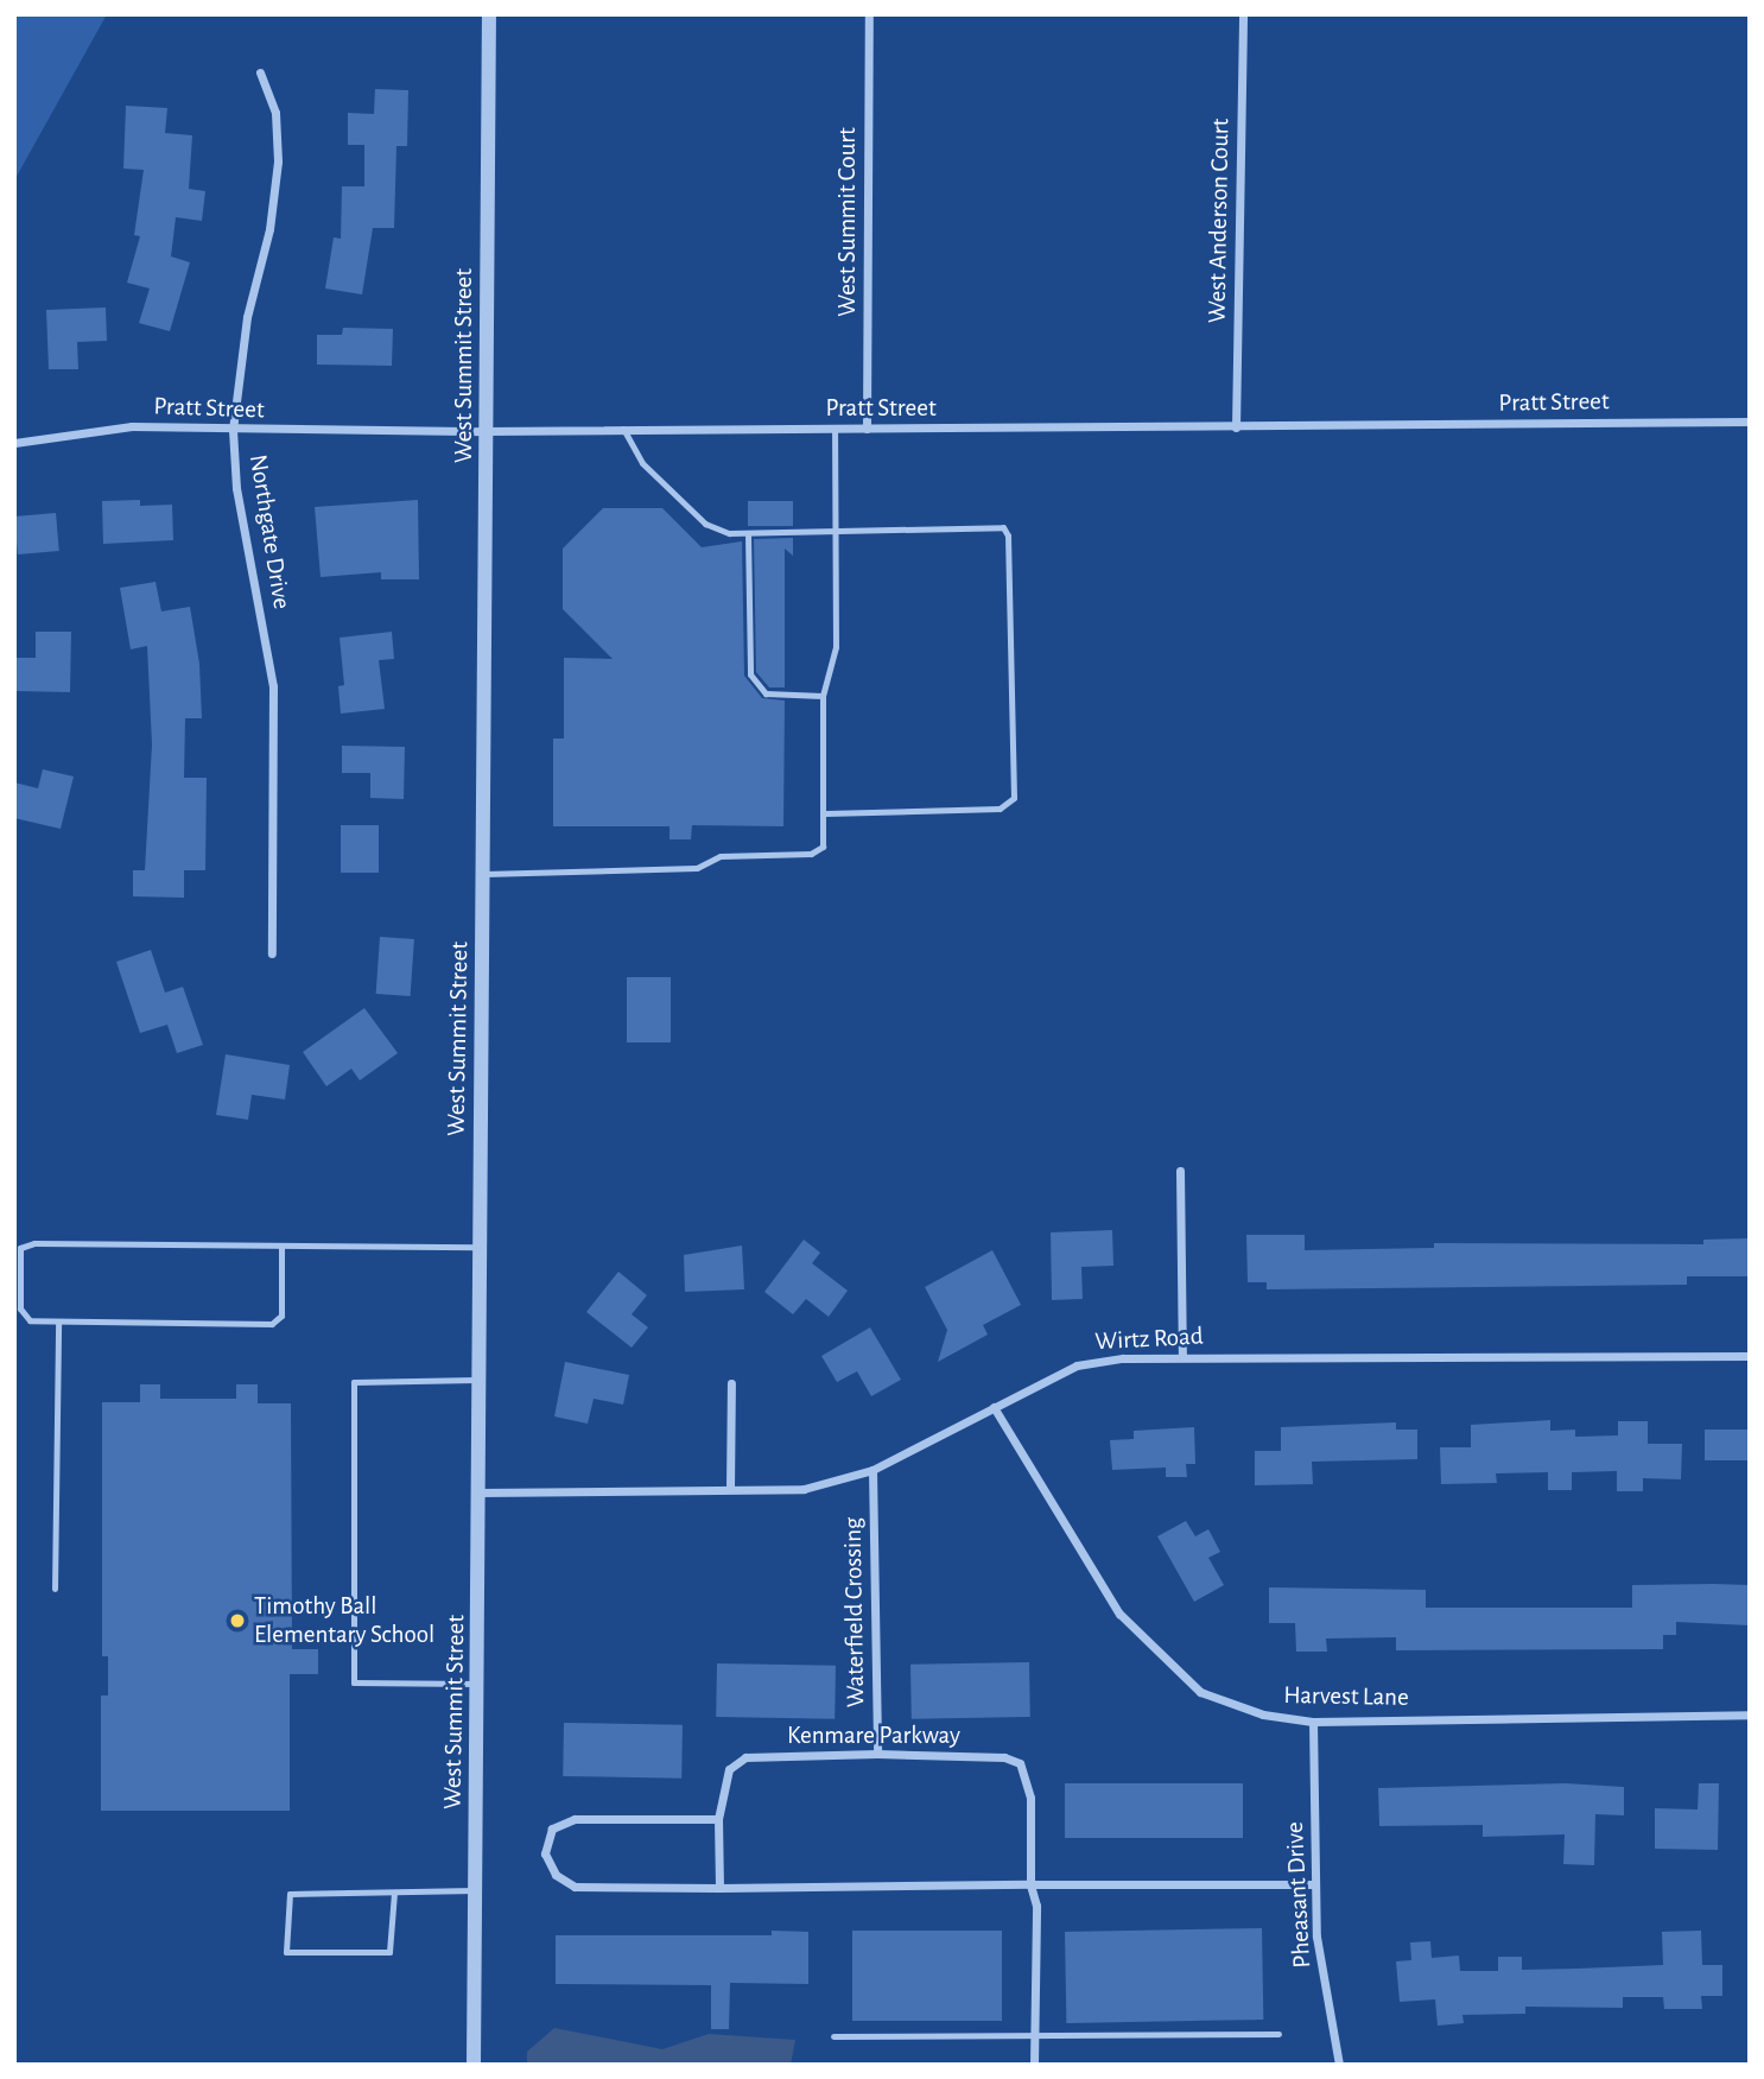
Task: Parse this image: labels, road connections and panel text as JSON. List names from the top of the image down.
{
  "streets": {
    "street": [
      "West Anderson Court",
      "West Summit Court",
      "West Summit Street",
      "Pratt Street",
      "Northgate Drive",
      "Wirtz Road",
      "Waterfield Crossing",
      "Harvest Lane",
      "Kenmare Parkway",
      "Pheasant Drive"
    ]
  },
  "crossings": [
    ["West Anderson Court", "Pratt Street"],
    ["West Summit Court", "Pratt Street"],
    ["West Summit Street", "Pratt Street"],
    ["West Summit Street", "Wirtz Road"],
    ["Pratt Street", "Northgate Drive"],
    ["Wirtz Road", "Waterfield Crossing"],
    ["Wirtz Road", "Harvest Lane"],
    ["Waterfield Crossing", "Kenmare Parkway"],
    ["Harvest Lane", "Pheasant Drive"]
  ],
  "places": ["Timothy Ball Elementary School"]
}
